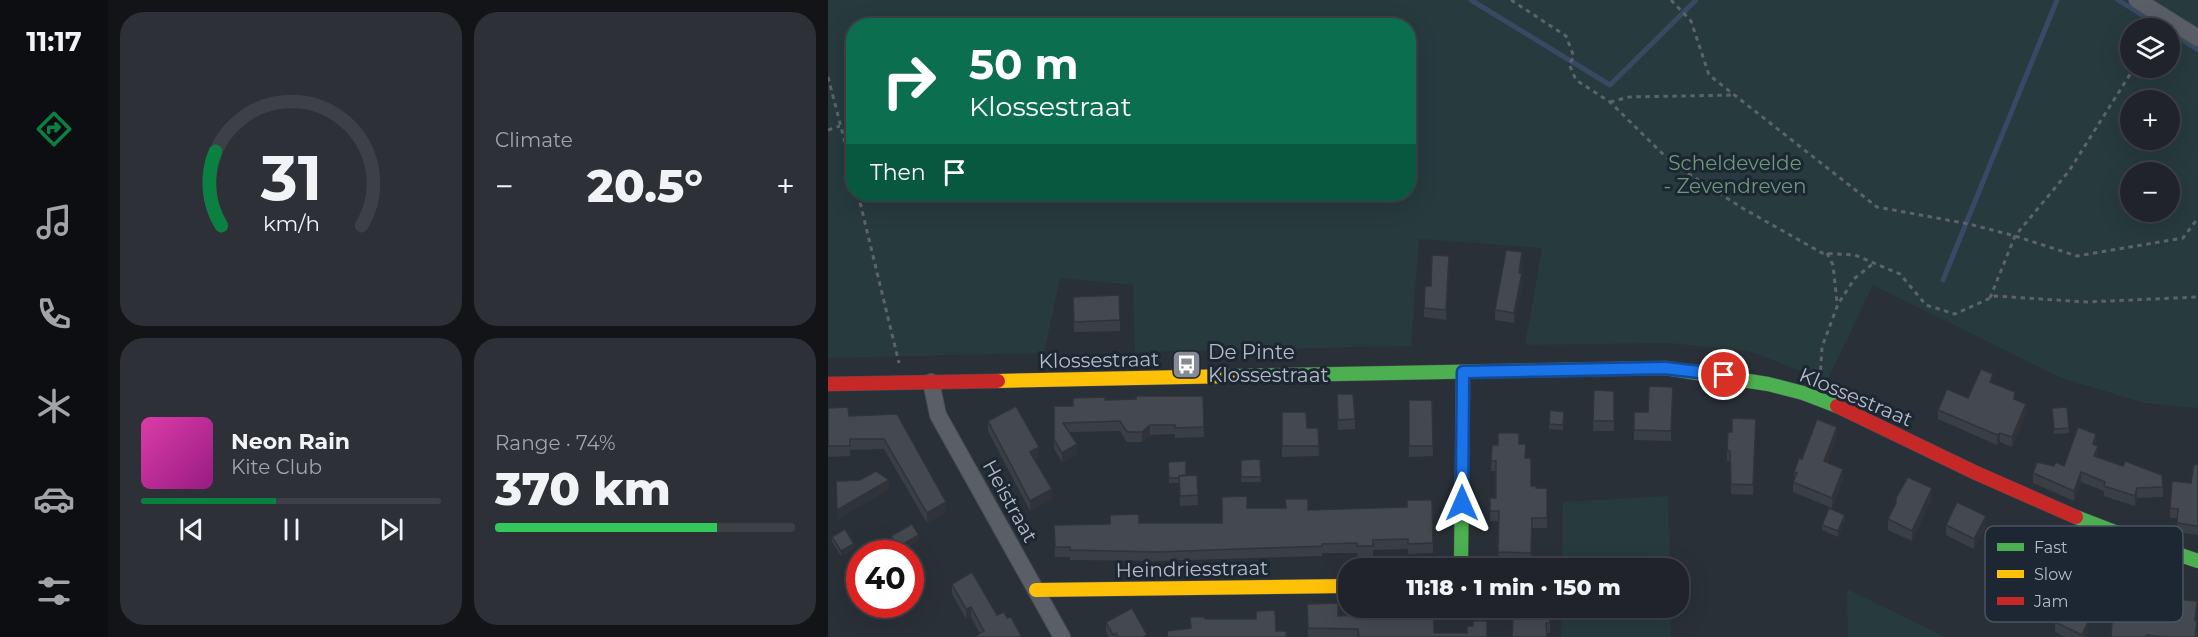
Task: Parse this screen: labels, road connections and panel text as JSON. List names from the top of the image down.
{
  "streets": {
    "street": ["Klossestraat", "Heistraat", "Heindriesstraat"]
  },
  "crossings": [
    ["Klossestraat", "Heistraat"],
    ["Heistraat", "Heindriesstraat"]
  ],
  "parks": ["Scheldevelde - Zevendreven"],
  "places": {
    "bus stop": ["De Pinte Klossestraat"]
  },
  "legend": ["Fast", "Slow", "Jam"],
  "page": {
    "tabs": "11:17",
    "tile": [
      "Climate",
      ["Range · 74%", "370 km"]
    ],
    "map_buttons": ["+", "−"],
    "turn": ["50 m", "Klossestraat"],
    "then": "Then",
    "heat": ["−", "20.5°", "+"],
    "song": ["Neon Rain", "Kite Club"],
    "limit": "40",
    "trip": "11:18 · 1 min · 150 m",
    "gauge": ["31", "km/h"]
  }
}
